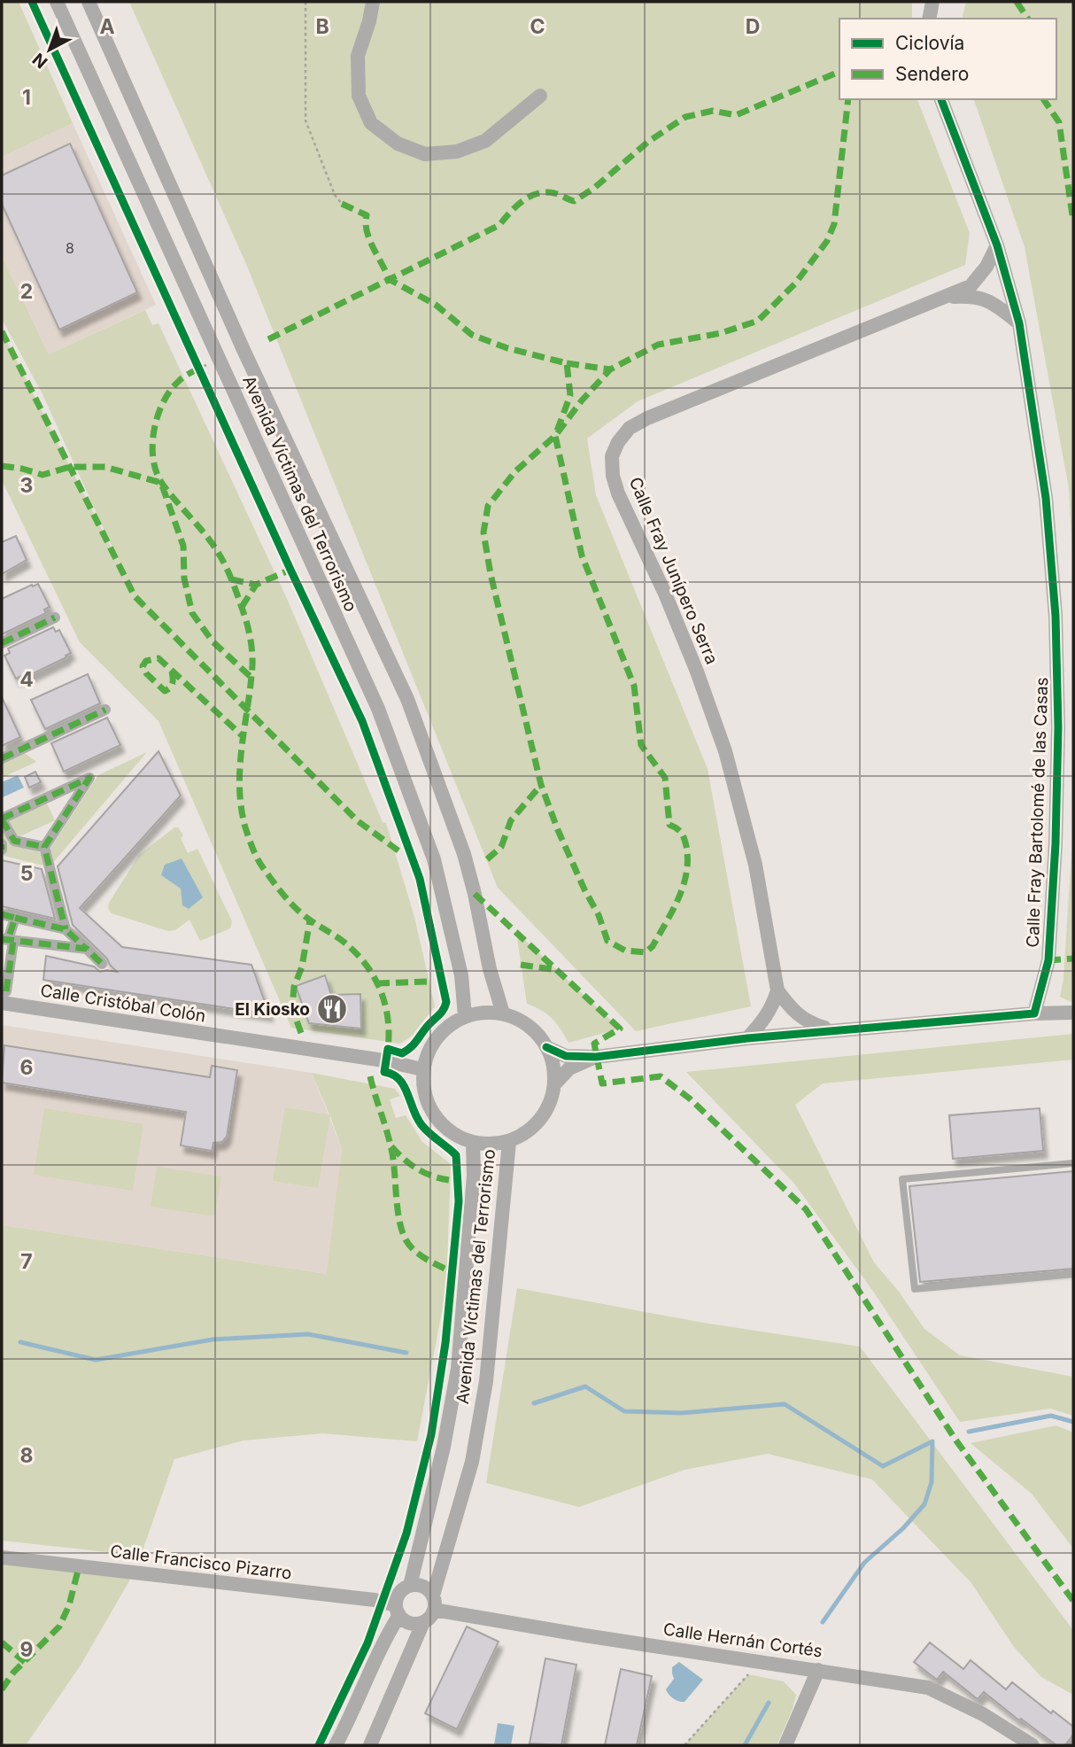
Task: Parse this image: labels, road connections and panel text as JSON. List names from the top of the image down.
{
  "streets": {
    "street": [
      "Avenida Víctimas del Terrorismo",
      "Calle Fray Junípero Serra",
      "Calle Fray Bartolomé de las Casas",
      "Calle Cristóbal Colón",
      "Calle Francisco Pizarro",
      "Calle Hernán Cortés"
    ]
  },
  "crossings": [
    ["Avenida Víctimas del Terrorismo", "Calle Cristóbal Colón"],
    ["Avenida Víctimas del Terrorismo", "Calle Francisco Pizarro"],
    ["Avenida Víctimas del Terrorismo", "Calle Hernán Cortés"],
    ["Calle Fray Junípero Serra", "Calle Fray Bartolomé de las Casas"],
    ["Calle Francisco Pizarro", "Calle Hernán Cortés"]
  ],
  "places": {
    "restaurant": ["El Kiosko"]
  },
  "house_numbers": ["8"],
  "legend": ["Ciclovía", "Sendero"],
  "north": "bottom left",
  "grid": {
    "columns": [
      "A",
      "B",
      "C",
      "D"
    ],
    "rows": [
      "1",
      "2",
      "3",
      "4",
      "5",
      "6",
      "7",
      "8",
      "9"
    ]
  }
}
